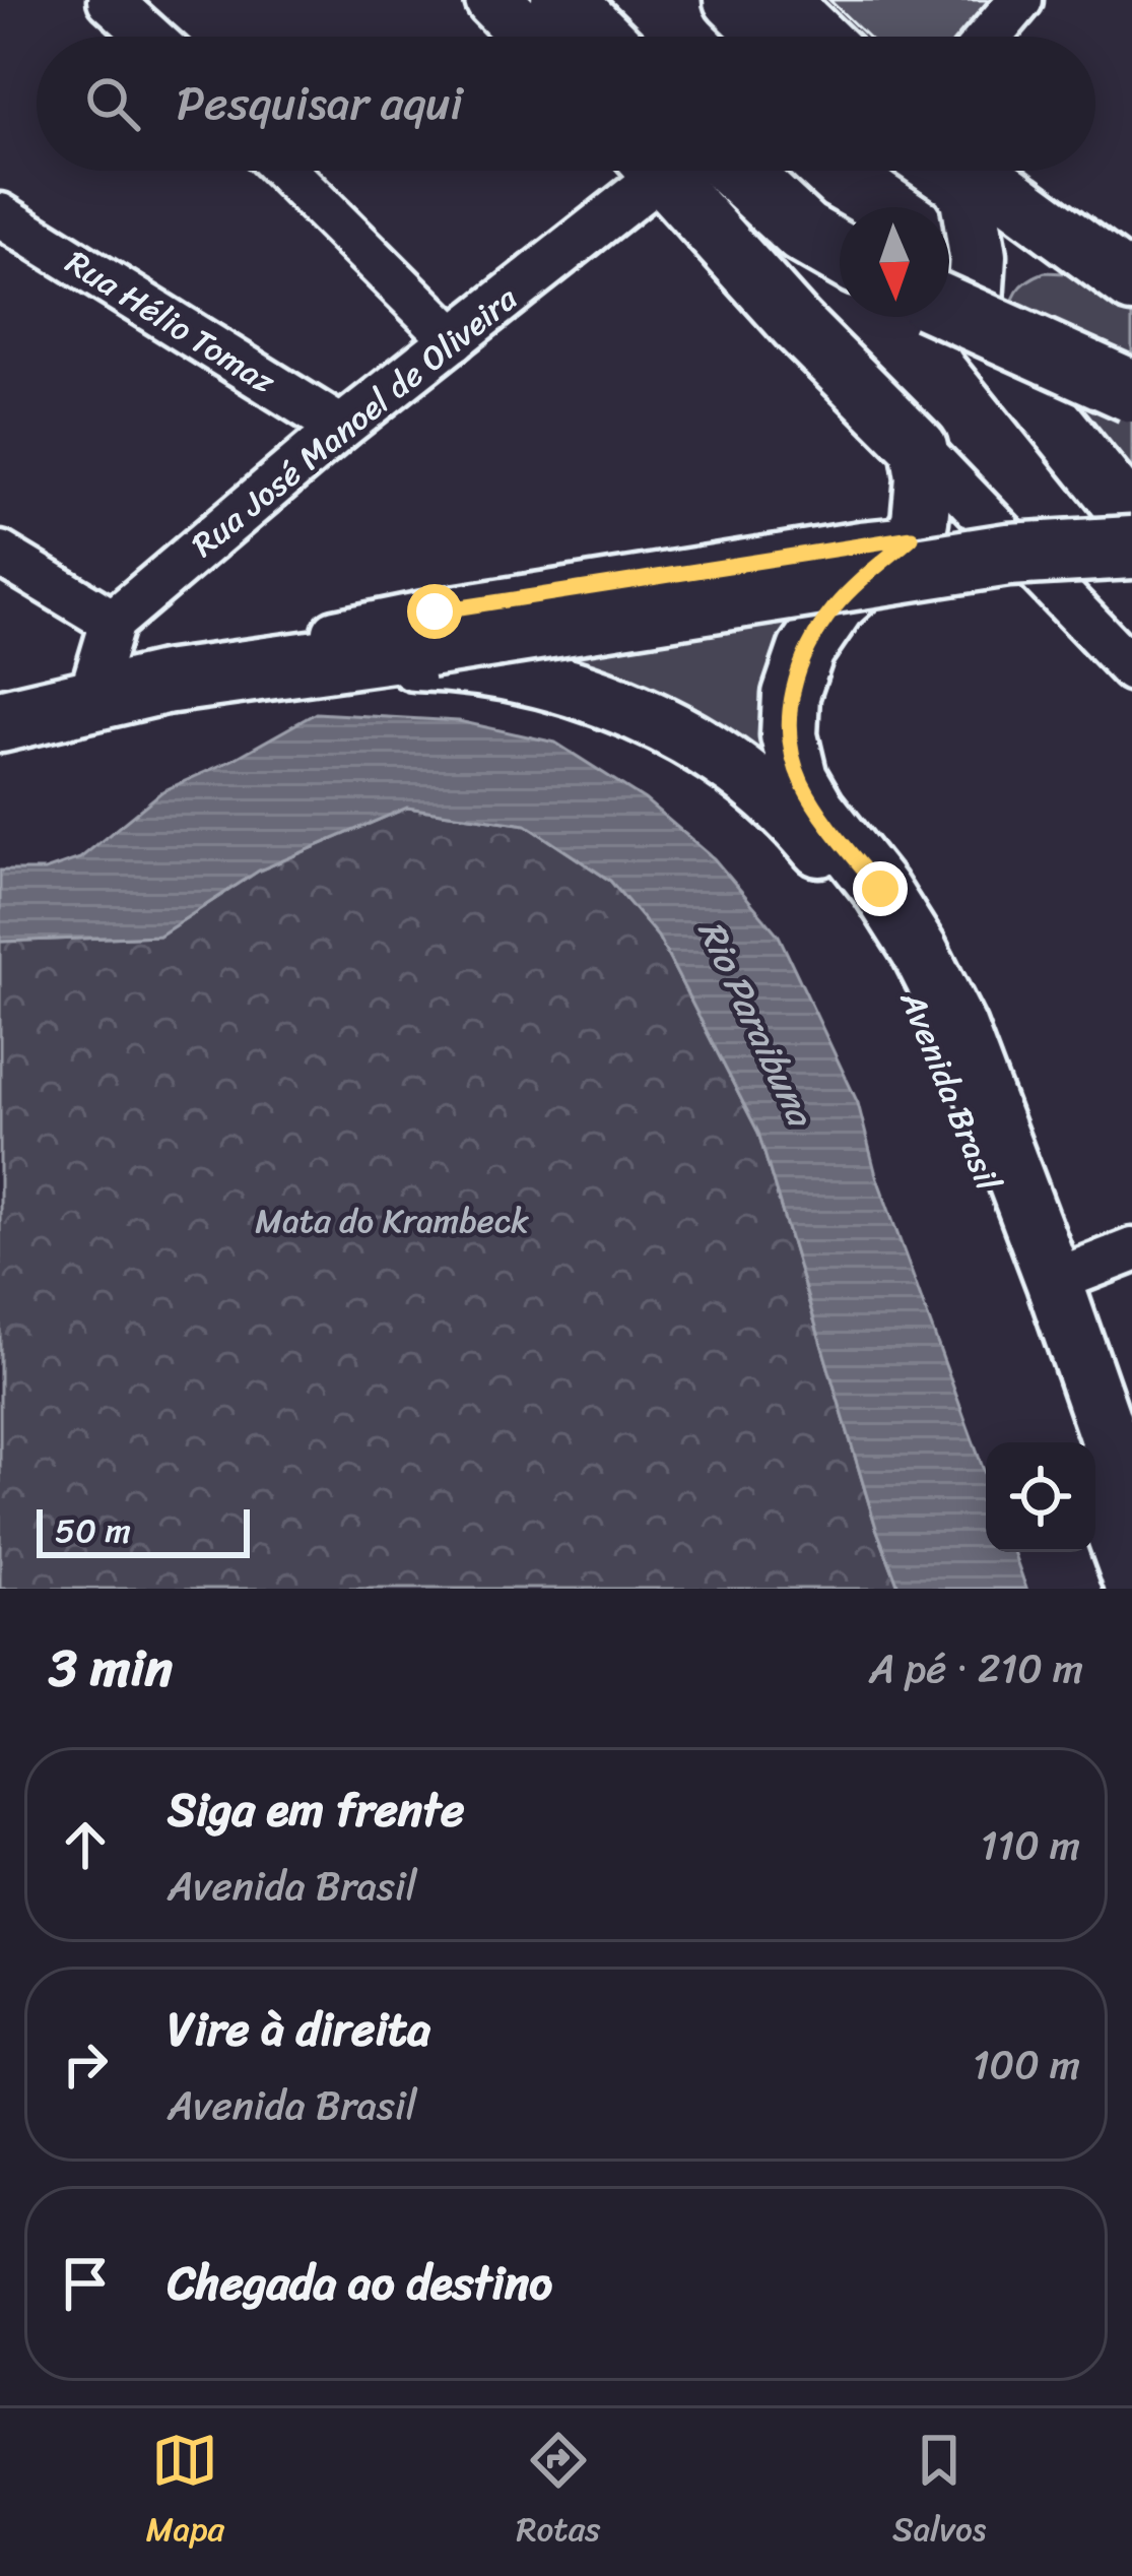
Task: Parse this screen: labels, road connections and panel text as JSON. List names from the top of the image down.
{
  "streets": {
    "highway": ["Avenida Brasil"],
    "street": ["Rua Hélio Tomaz", "Rua José Manoel de Oliveira"]
  },
  "crossings": [
    ["Rua Hélio Tomaz", "Rua José Manoel de Oliveira"]
  ],
  "water": ["Rio Paraibuna"],
  "parks": ["Mata do Krambeck"],
  "scale_bar": "50 m",
  "north": "bottom",
  "page": {
    "search": "Pesquisar aqui",
    "scale": "50 m",
    "heading": ["3 min", "A pé · 210 m"],
    "list": [
      ["Siga em frente", "Avenida Brasil", "110 m"],
      ["Vire à direita", "Avenida Brasil", "100 m"],
      "Chegada ao destino"
    ],
    "nav": ["Mapa", "Rotas", "Salvos"]
  }
}
